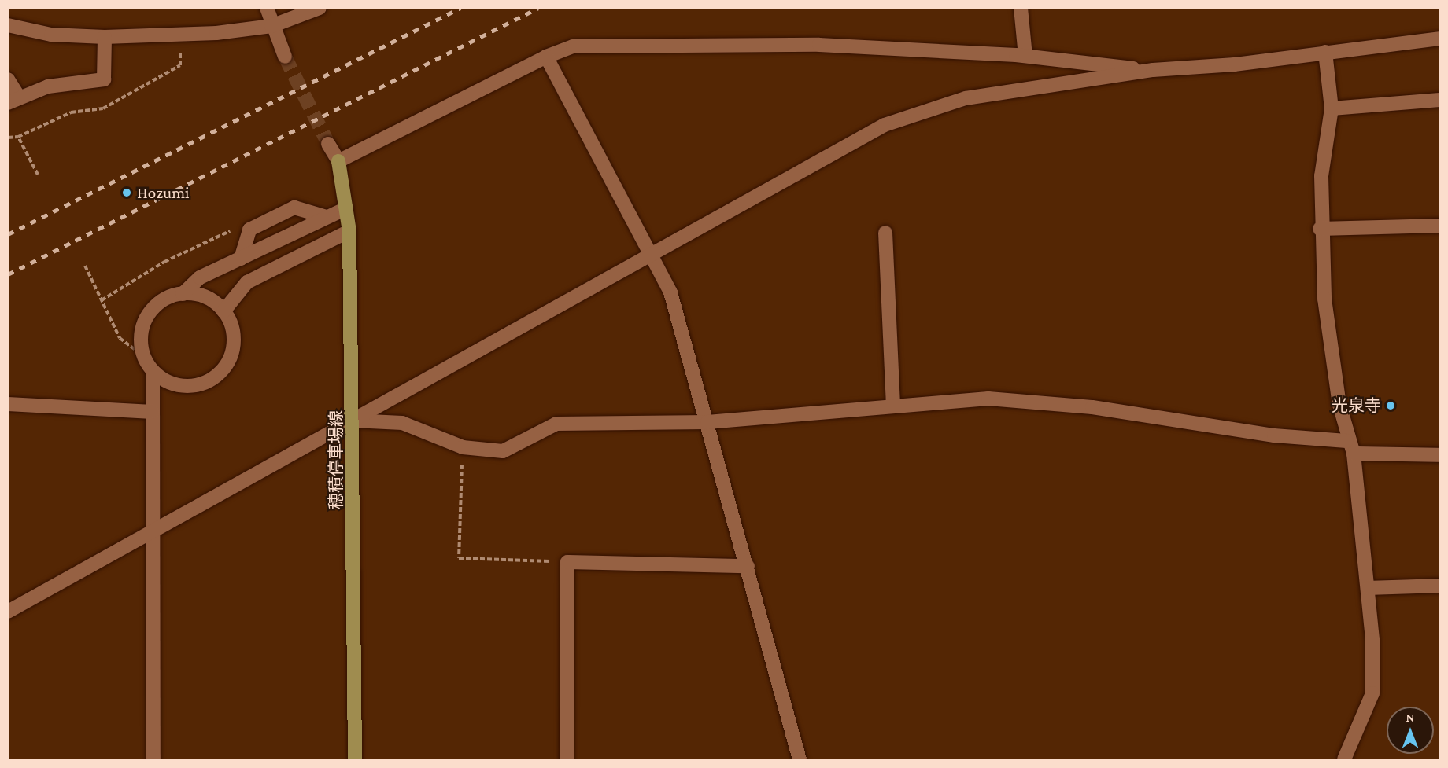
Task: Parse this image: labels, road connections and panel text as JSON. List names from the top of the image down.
{
  "streets": {
    "main road": ["穂積停車場線"]
  },
  "places": ["Hozumi", "光泉寺"],
  "north": "top"
}
